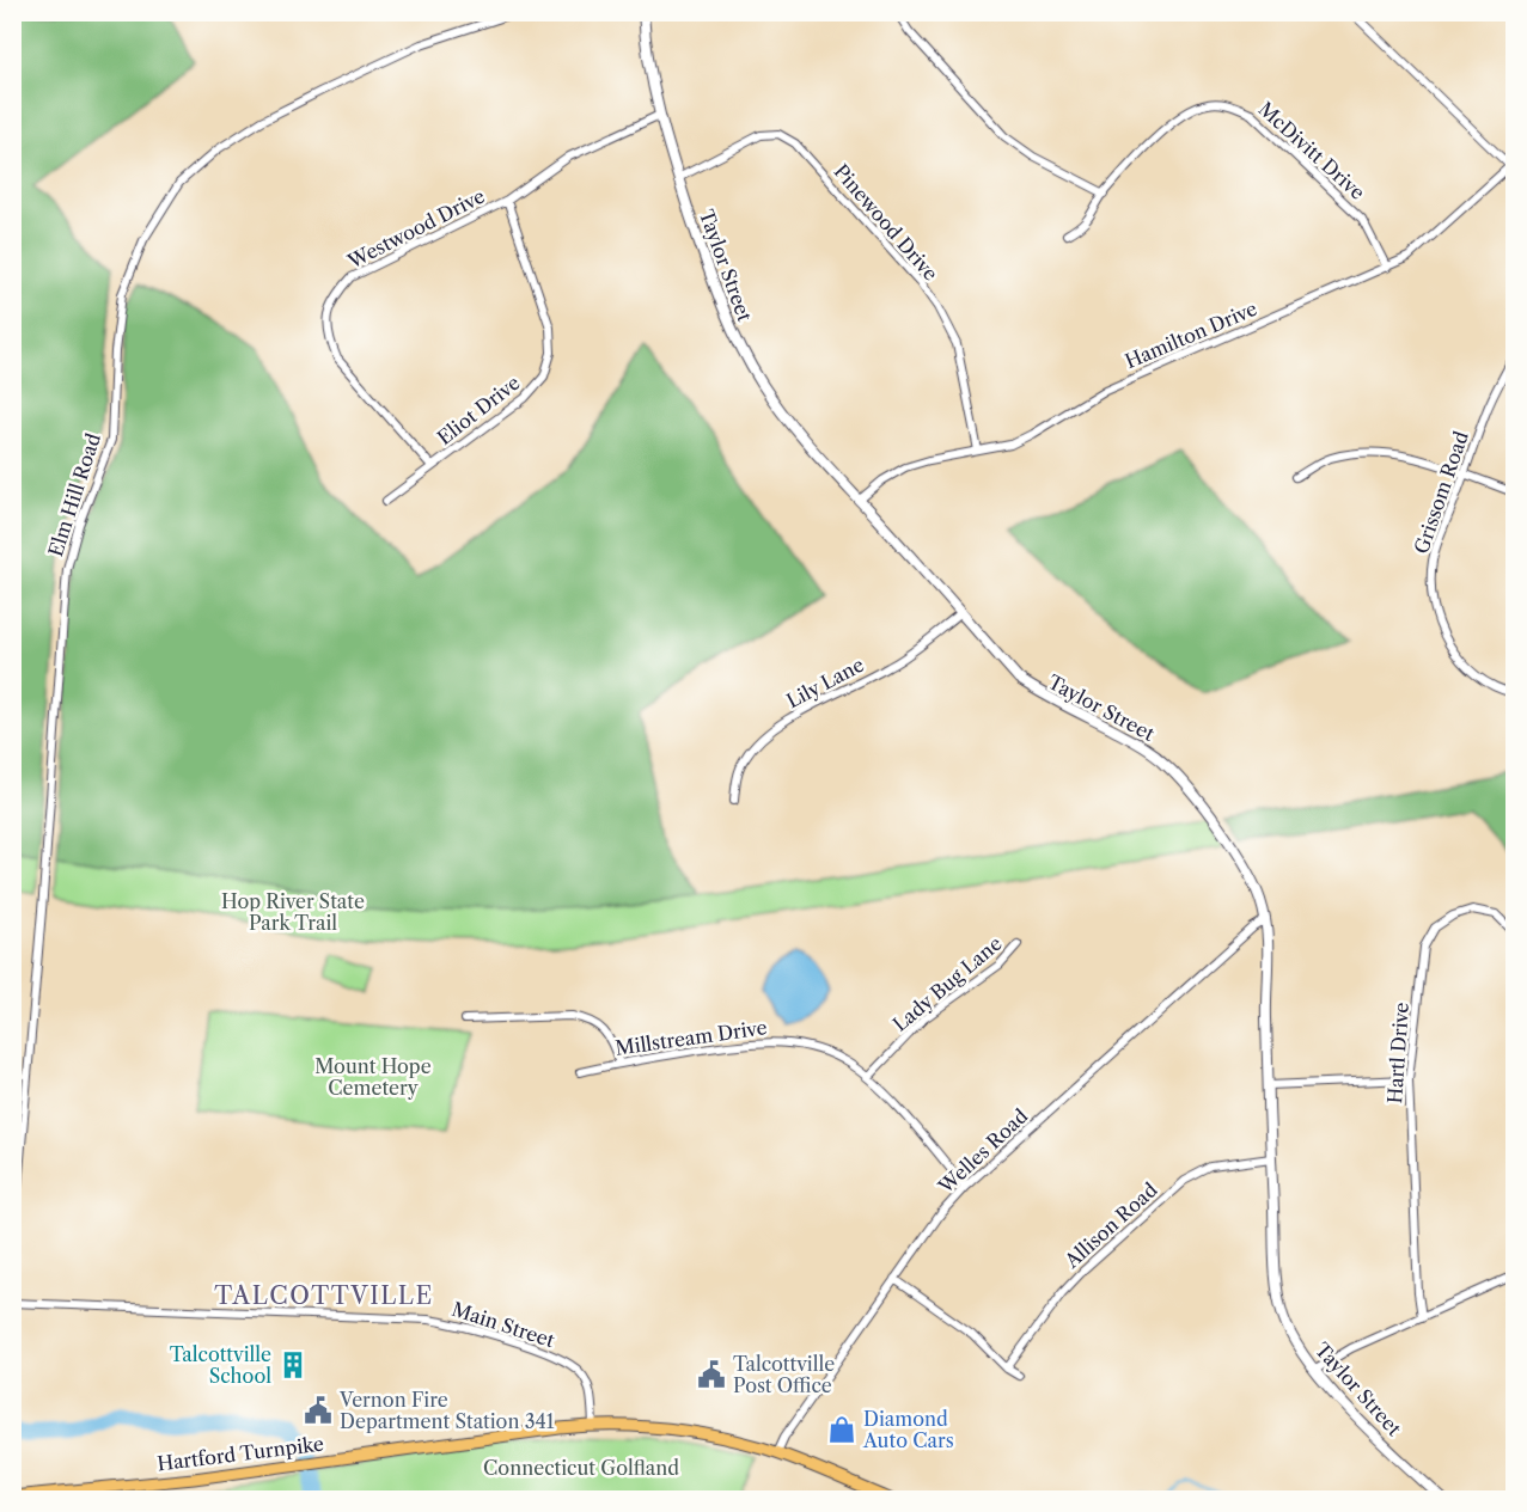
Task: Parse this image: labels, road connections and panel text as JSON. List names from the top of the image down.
{
  "streets": {
    "main road": ["Hartford Turnpike"],
    "street": [
      "McDivitt Drive",
      "Pinewood Drive",
      "Westwood Drive",
      "Taylor Street",
      "Hamilton Drive",
      "Eliot Drive",
      "Grissom Road",
      "Elm Hill Road",
      "Lily Lane",
      "Lady Bug Lane",
      "Millstream Drive",
      "Hartl Drive",
      "Welles Road",
      "Allison Road",
      "Main Street"
    ]
  },
  "crossings": [
    ["McDivitt Drive", "Hamilton Drive"],
    ["Pinewood Drive", "Taylor Street"],
    ["Pinewood Drive", "Hamilton Drive"],
    ["Westwood Drive", "Taylor Street"],
    ["Westwood Drive", "Eliot Drive"],
    ["Taylor Street", "Hamilton Drive"],
    ["Taylor Street", "Lily Lane"],
    ["Taylor Street", "Welles Road"],
    ["Taylor Street", "Allison Road"],
    ["Lady Bug Lane", "Millstream Drive"],
    ["Millstream Drive", "Welles Road"],
    ["Welles Road", "Hartford Turnpike"],
    ["Main Street", "Hartford Turnpike"]
  ],
  "districts": ["TALCOTTVILLE"],
  "parks": ["Hop River State Park Trail", "Mount Hope Cemetery", "Connecticut Golfland"],
  "places": {
    "building": ["Talcottville School"],
    "public building": ["Talcottville Post Office", "Vernon Fire Department Station 341"],
    "shop": ["Diamond Auto Cars"]
  }
}
